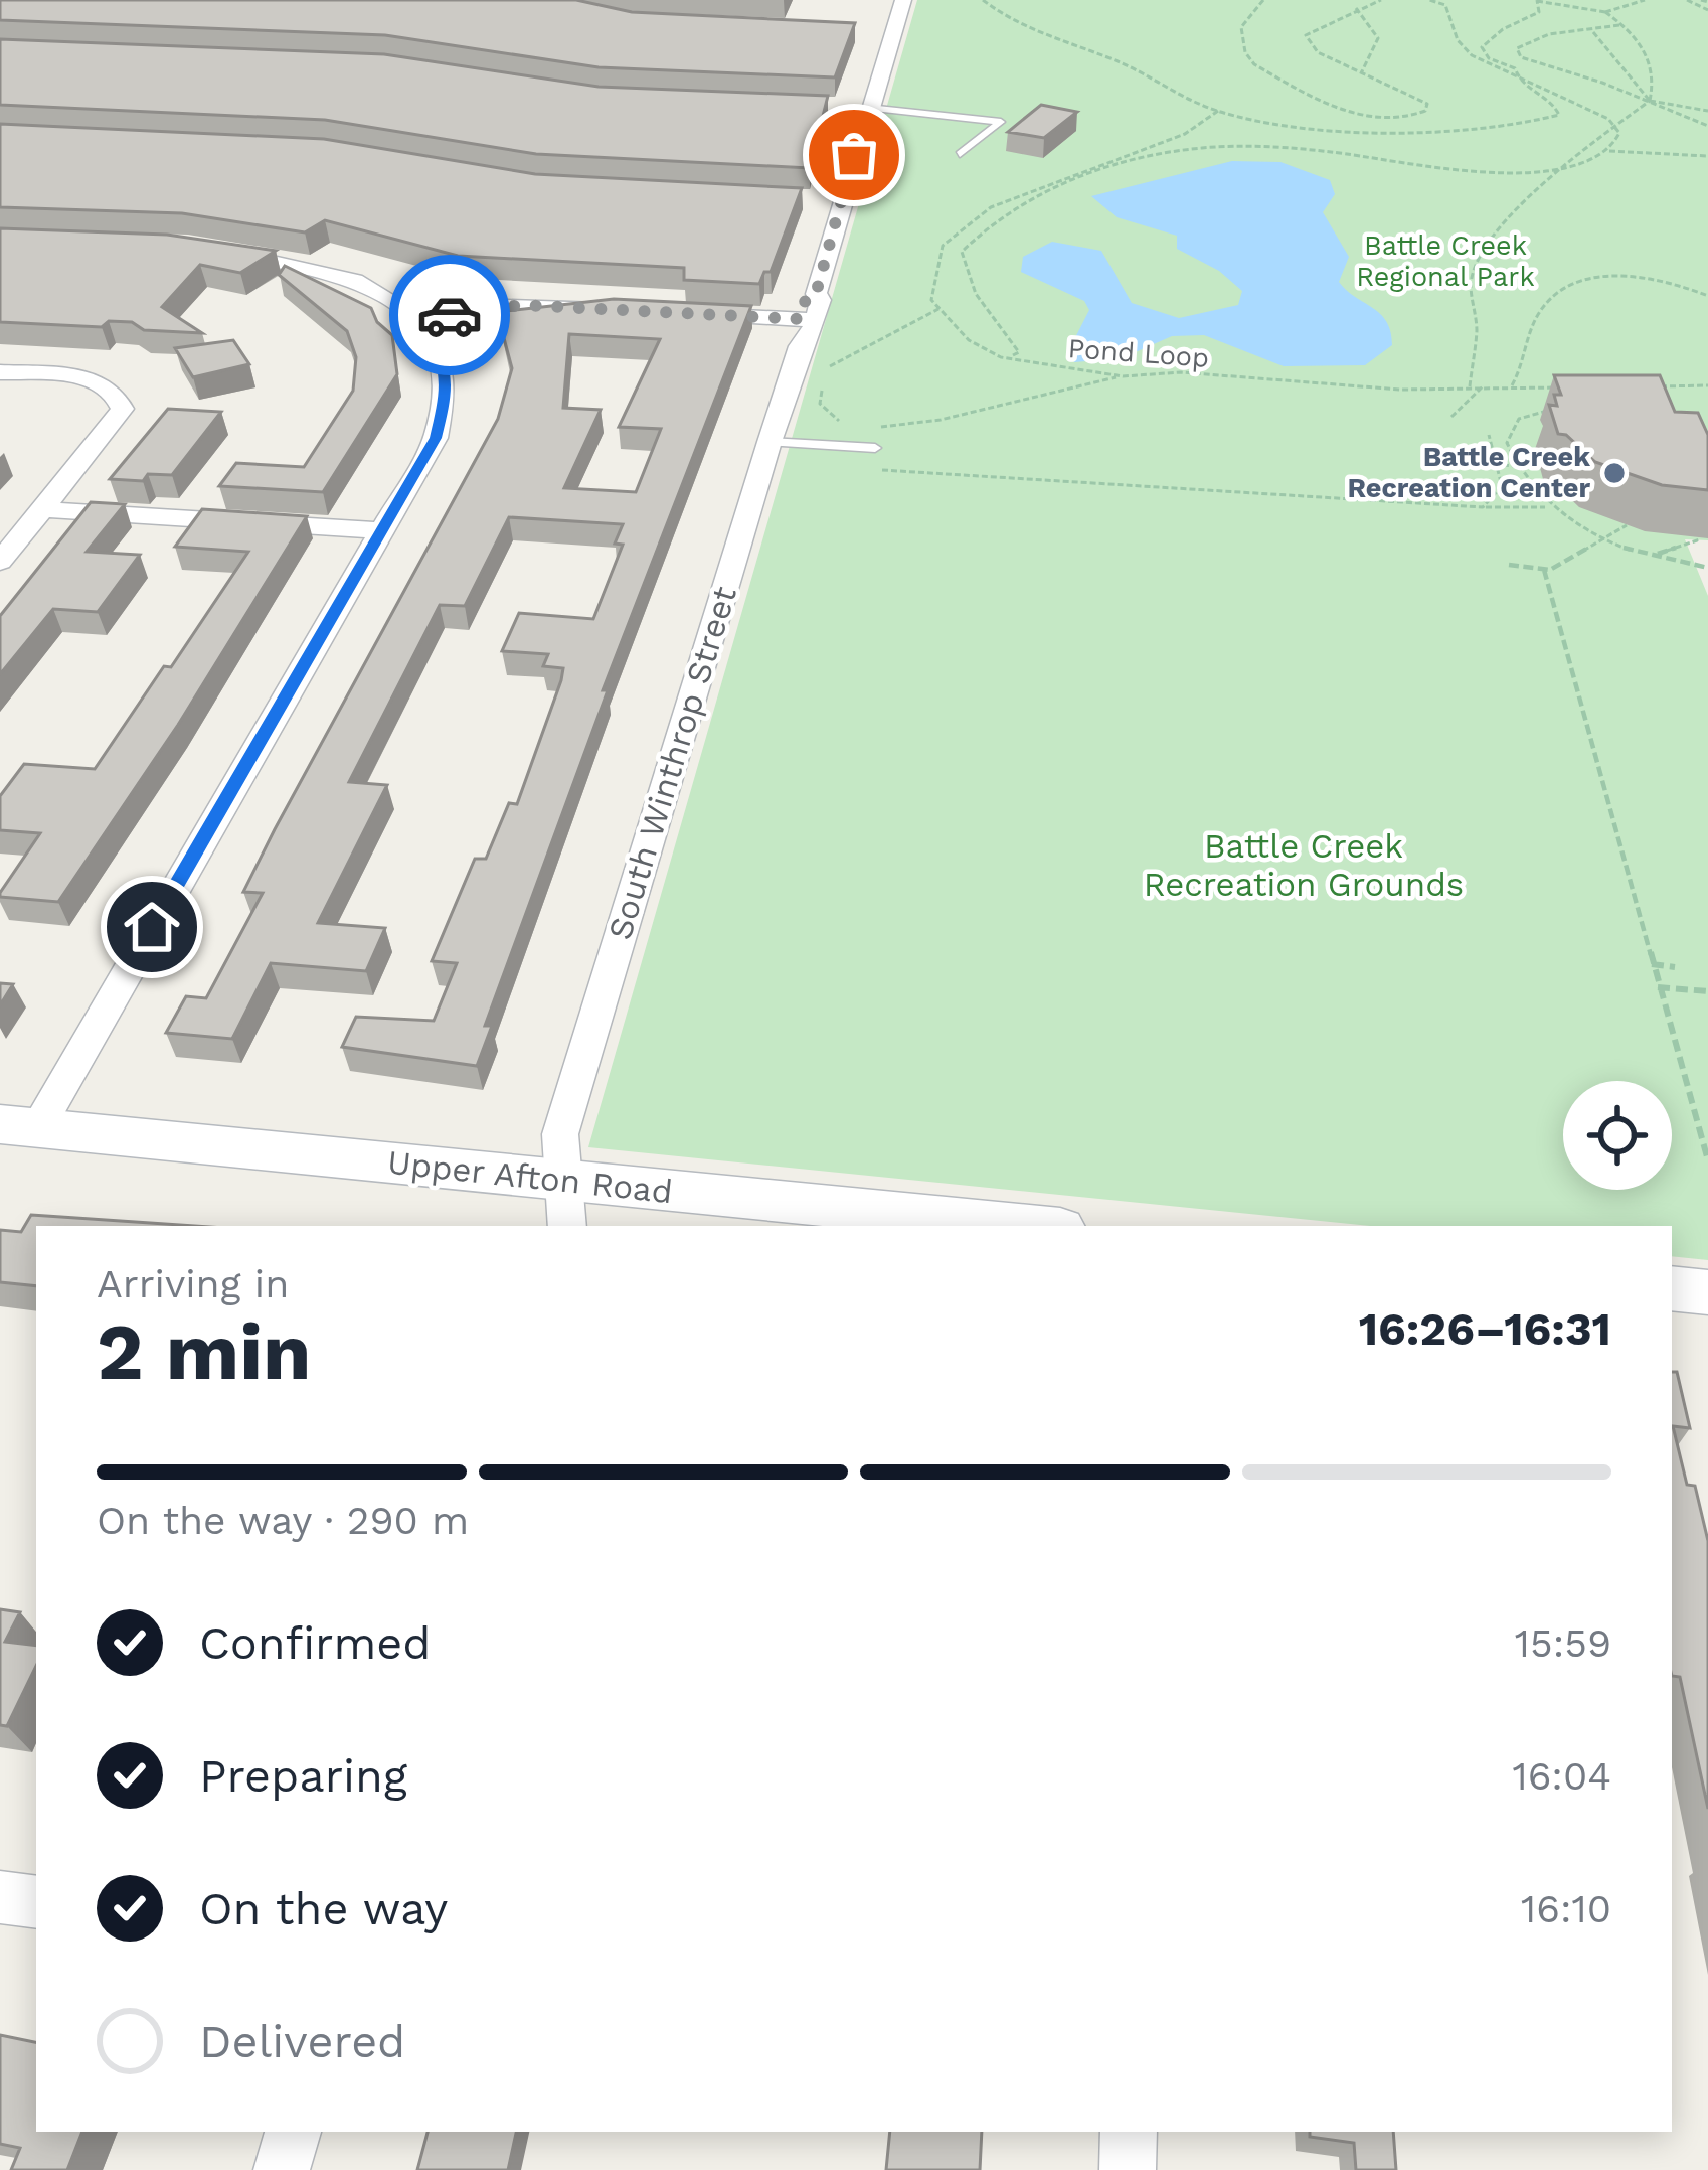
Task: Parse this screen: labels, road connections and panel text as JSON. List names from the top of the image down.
{
  "streets": {
    "street": ["South Winthrop Street", "Upper Afton Road"],
    "path": ["Pond Loop"]
  },
  "crossings": [
    ["South Winthrop Street", "Upper Afton Road"]
  ],
  "parks": ["Battle Creek Regional Park", "Battle Creek Recreation Grounds"],
  "places": ["Battle Creek Recreation Center"],
  "page": {
    "heading": ["2 min", "Arriving in", "16:26–16:31"],
    "bar": "On the way · 290 m",
    "list": [
      ["Confirmed", "15:59"],
      ["Preparing", "16:04"],
      ["On the way", "16:10"],
      "Delivered"
    ]
  }
}
